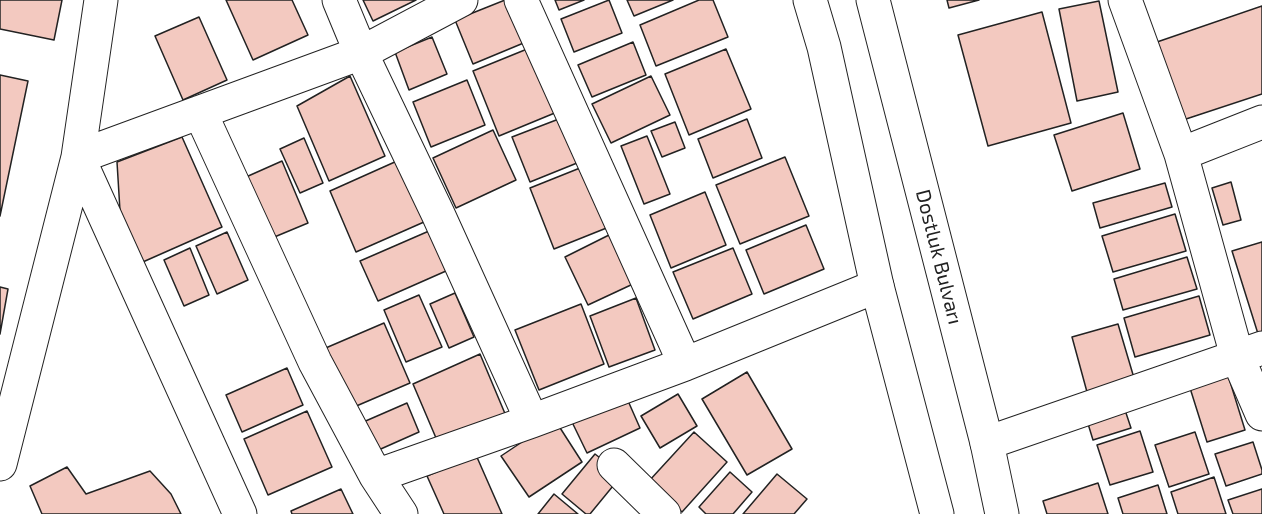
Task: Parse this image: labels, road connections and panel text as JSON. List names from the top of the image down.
{
  "streets": {
    "street": ["Dostluk Bulvarı"]
  }
}
